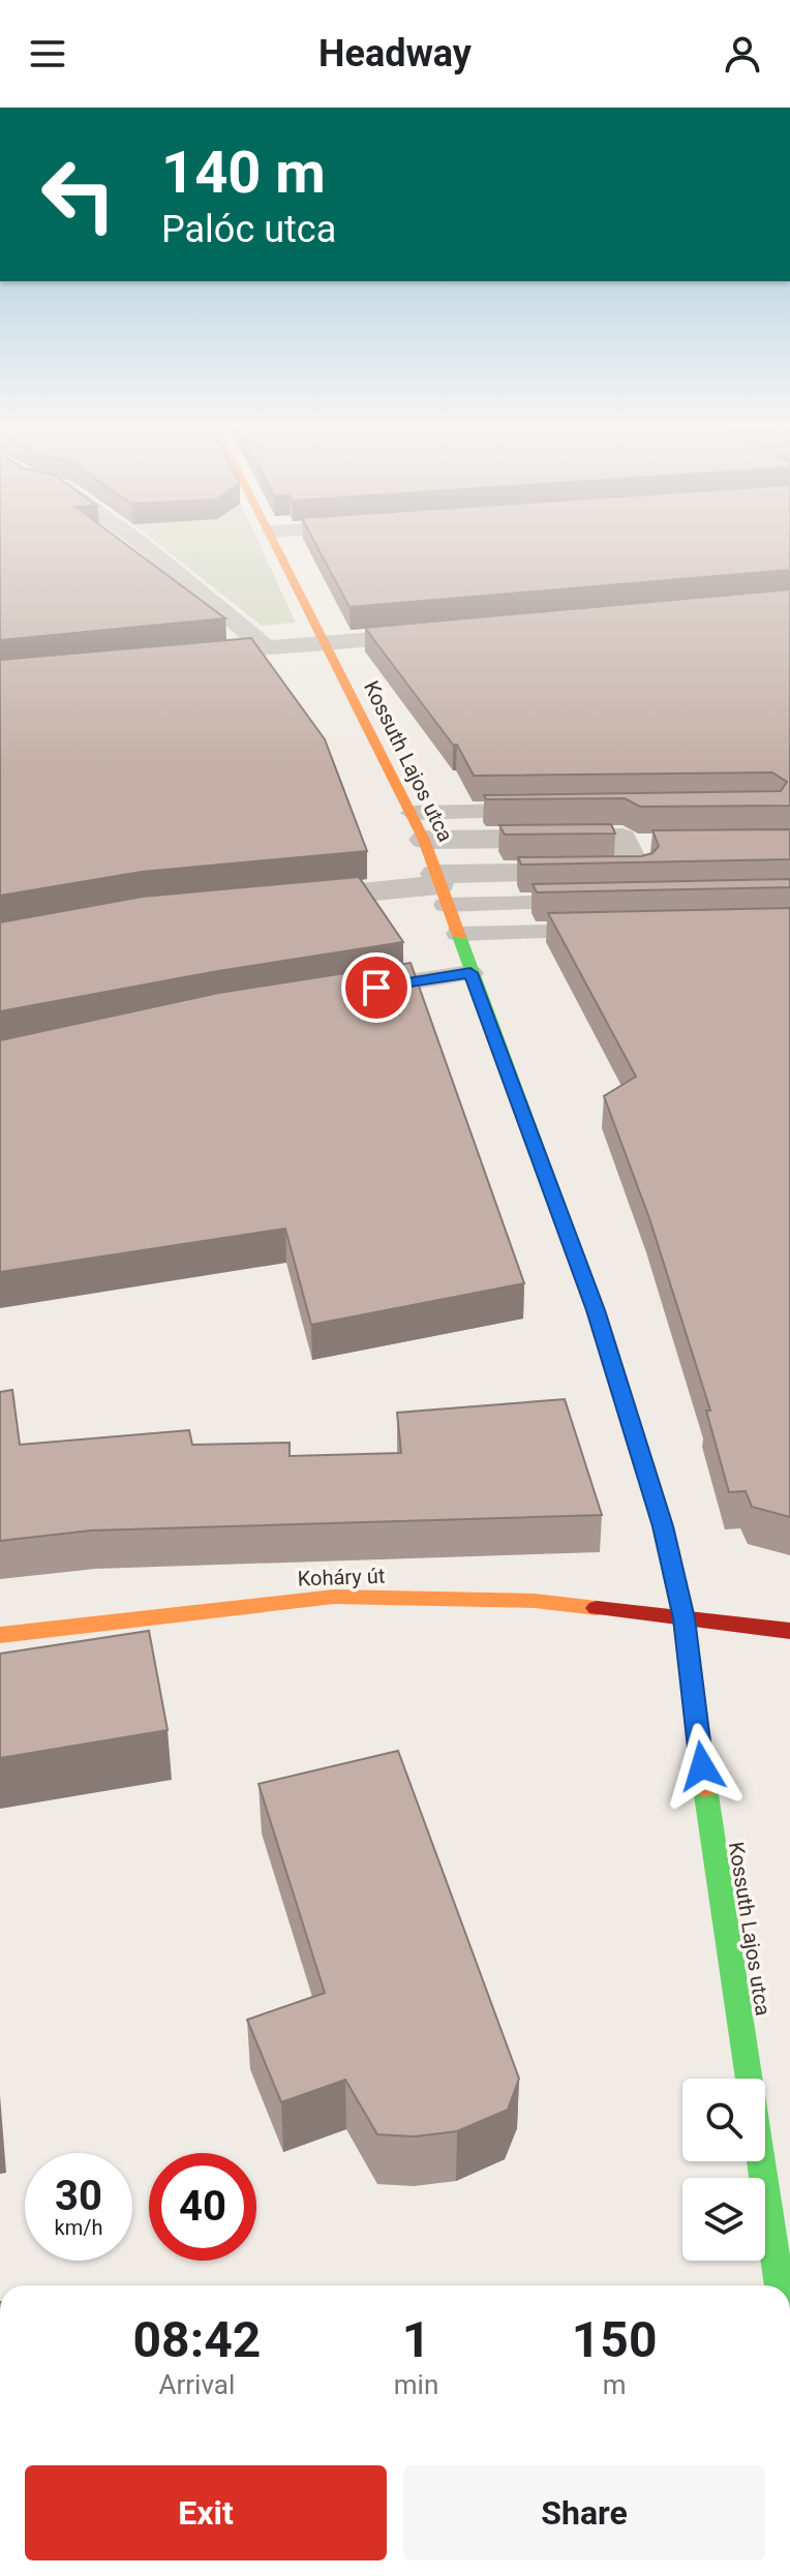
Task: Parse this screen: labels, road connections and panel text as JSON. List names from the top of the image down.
{
  "streets": {
    "main road": ["Kossuth Lajos utca", "Koháry út"]
  },
  "crossings": [
    ["Kossuth Lajos utca", "Koháry út"]
  ],
  "page": {
    "header": "Headway",
    "turn": ["140 m", "Palóc utca"],
    "speed": "30 km/h",
    "limit": "40",
    "eta": [
      "08:42",
      "Arrival",
      "1",
      "min",
      "150",
      "m"
    ],
    "buttons": ["Exit", "Share"]
  }
}
